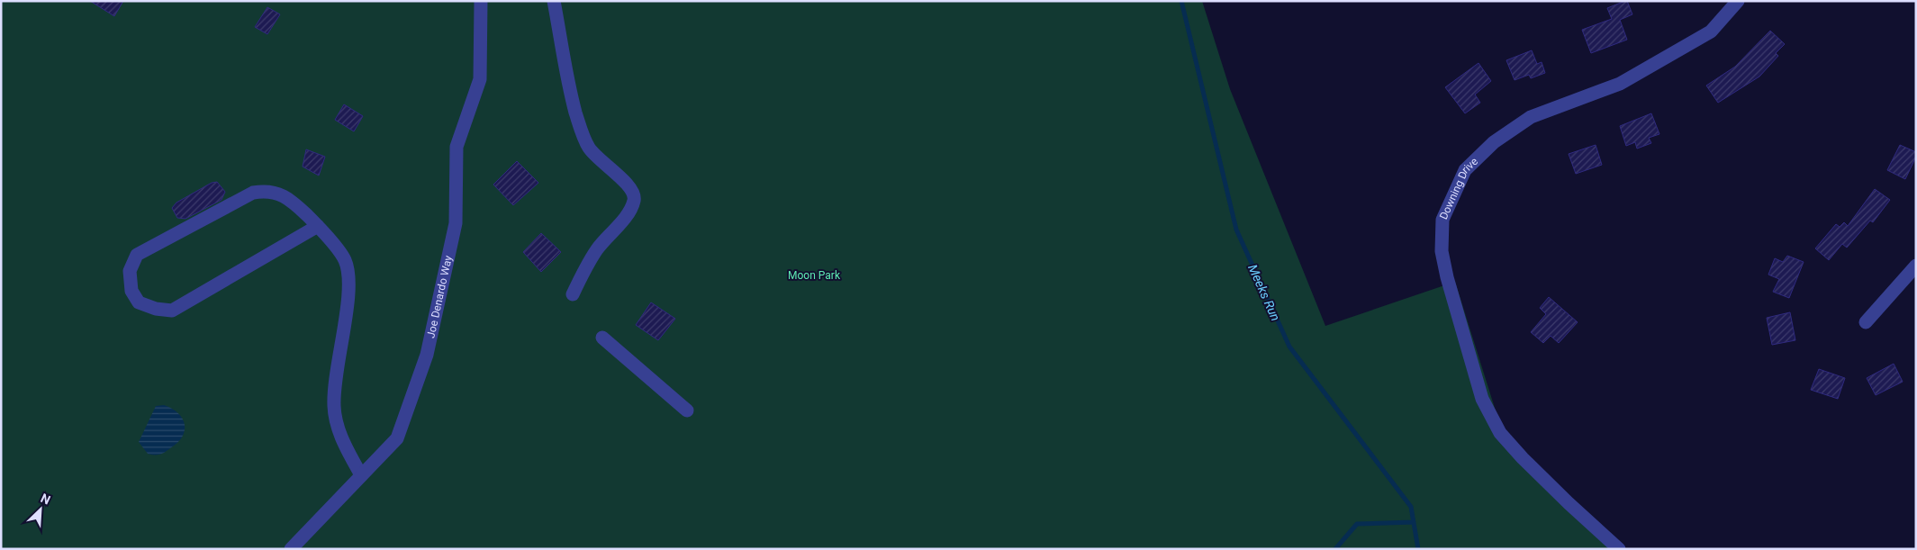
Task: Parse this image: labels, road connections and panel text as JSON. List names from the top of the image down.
{
  "streets": {
    "street": ["Downing Drive", "Joe Denardo Way"]
  },
  "water": ["Meeks Run"],
  "parks": ["Moon Park"],
  "north": "top right"
}
